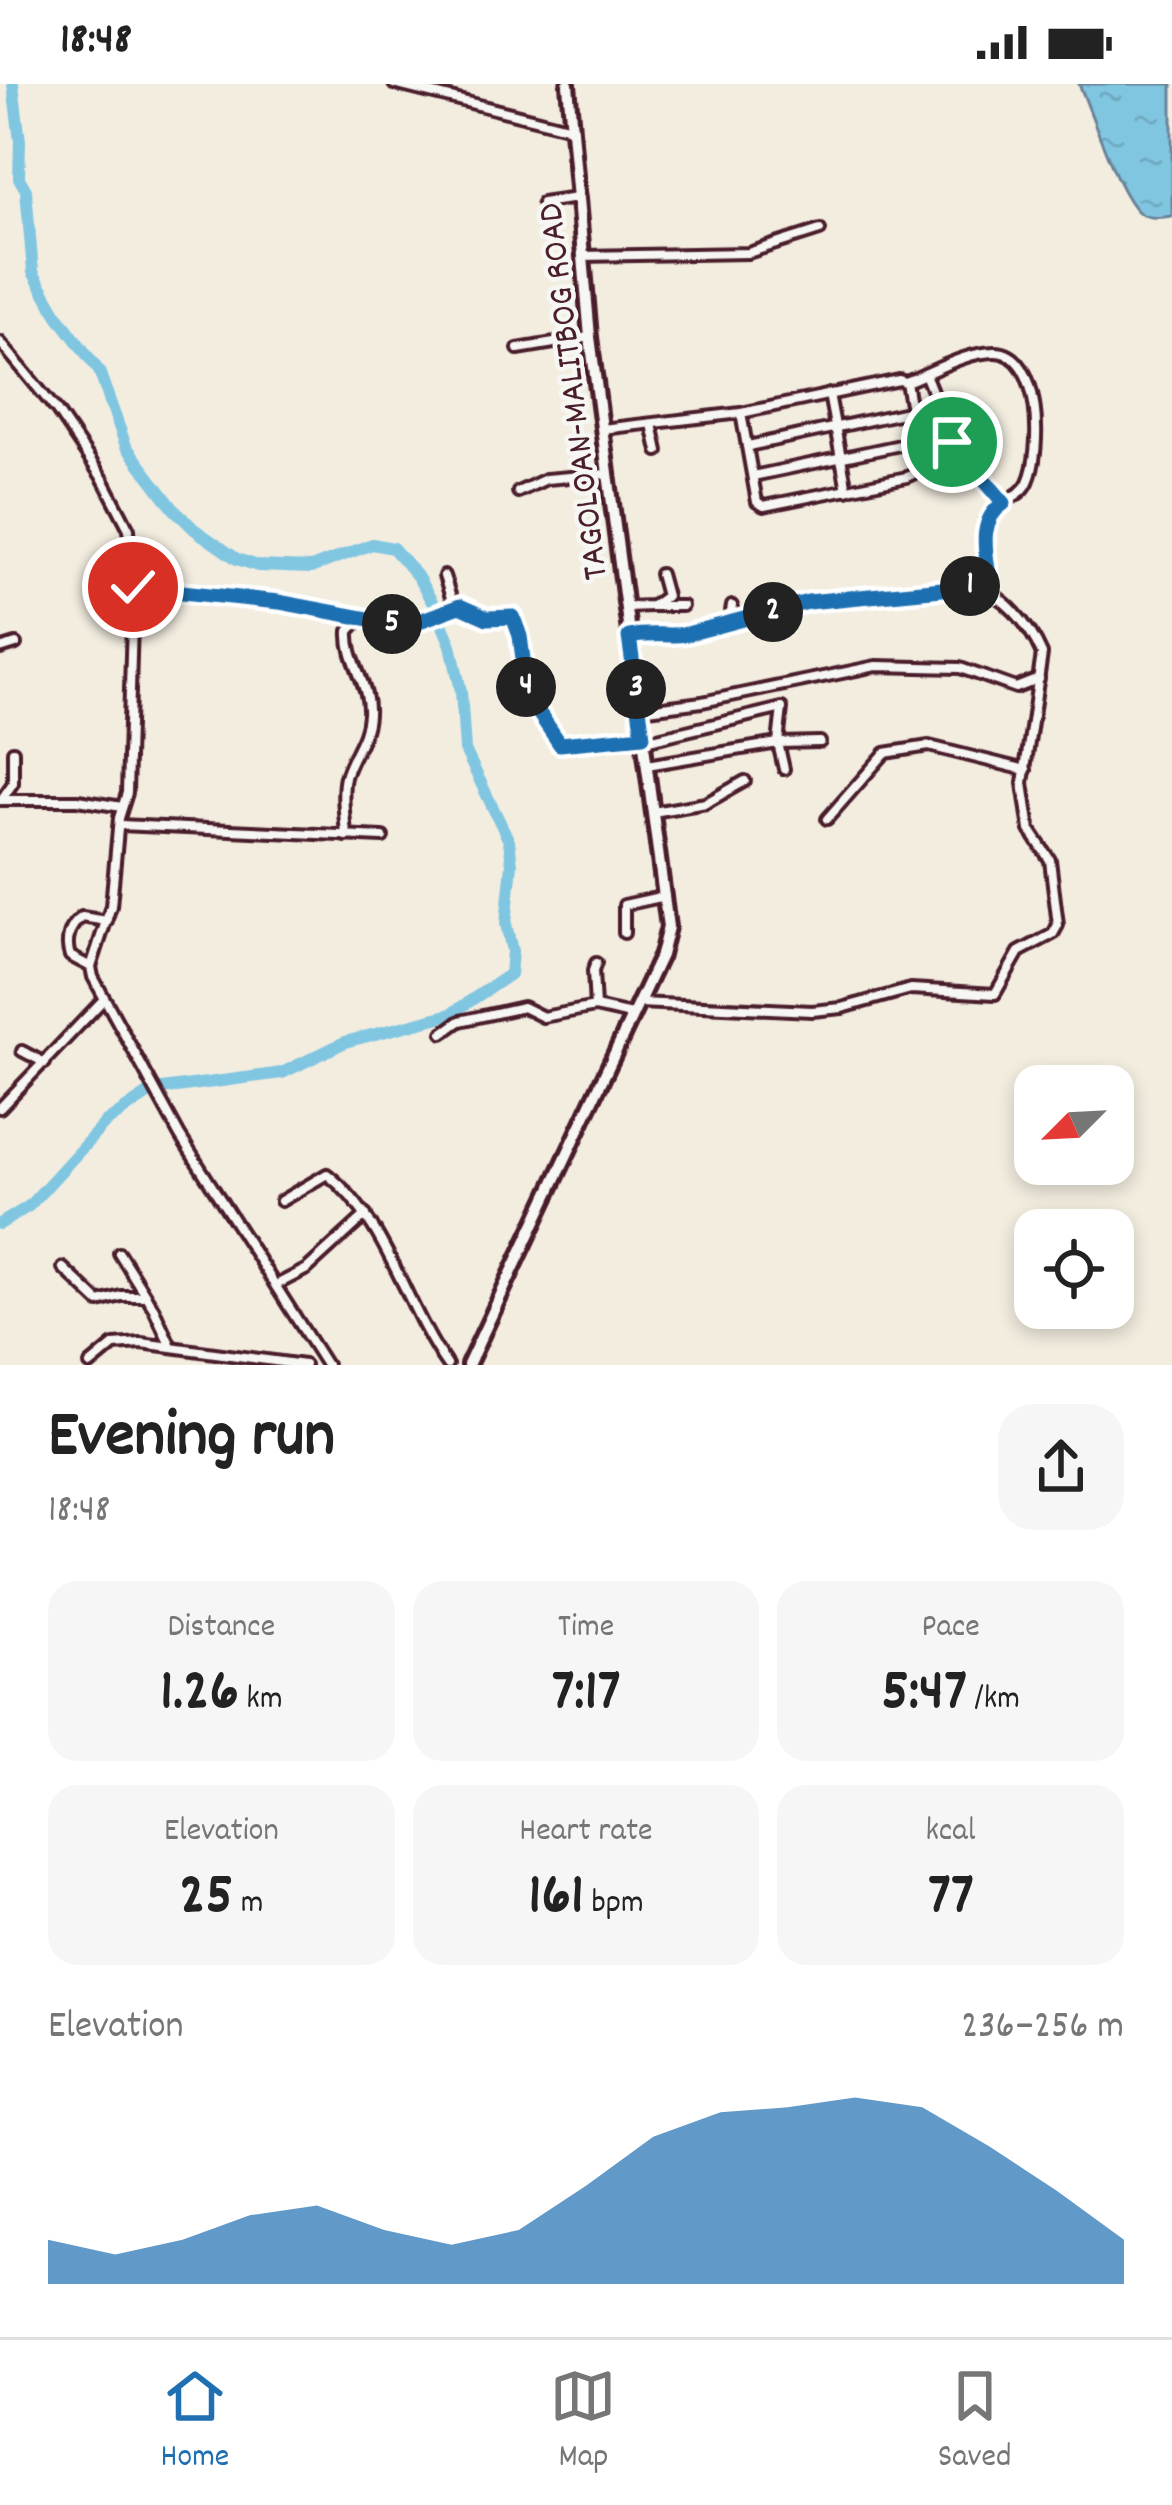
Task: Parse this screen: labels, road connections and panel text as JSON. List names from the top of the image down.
{
  "streets": {
    "main road": ["TAGOLOAN-MALITBOG ROAD"]
  },
  "north": "bottom left",
  "page": {
    "status": "18:48",
    "pins": [
      "1",
      "2",
      "5",
      "4",
      "3"
    ],
    "heading": ["Evening run", "18:48"],
    "stats": [
      ["Distance", "1.26 km"],
      ["Time", "7:17"],
      ["Pace", "5:47 /km"],
      ["Elevation", "25 m"],
      ["Heart rate", "161 bpm"],
      ["kcal", "77"]
    ],
    "chart": ["Elevation", "236–256 m"],
    "tabs": ["Home", "Map", "Saved"]
  }
}
